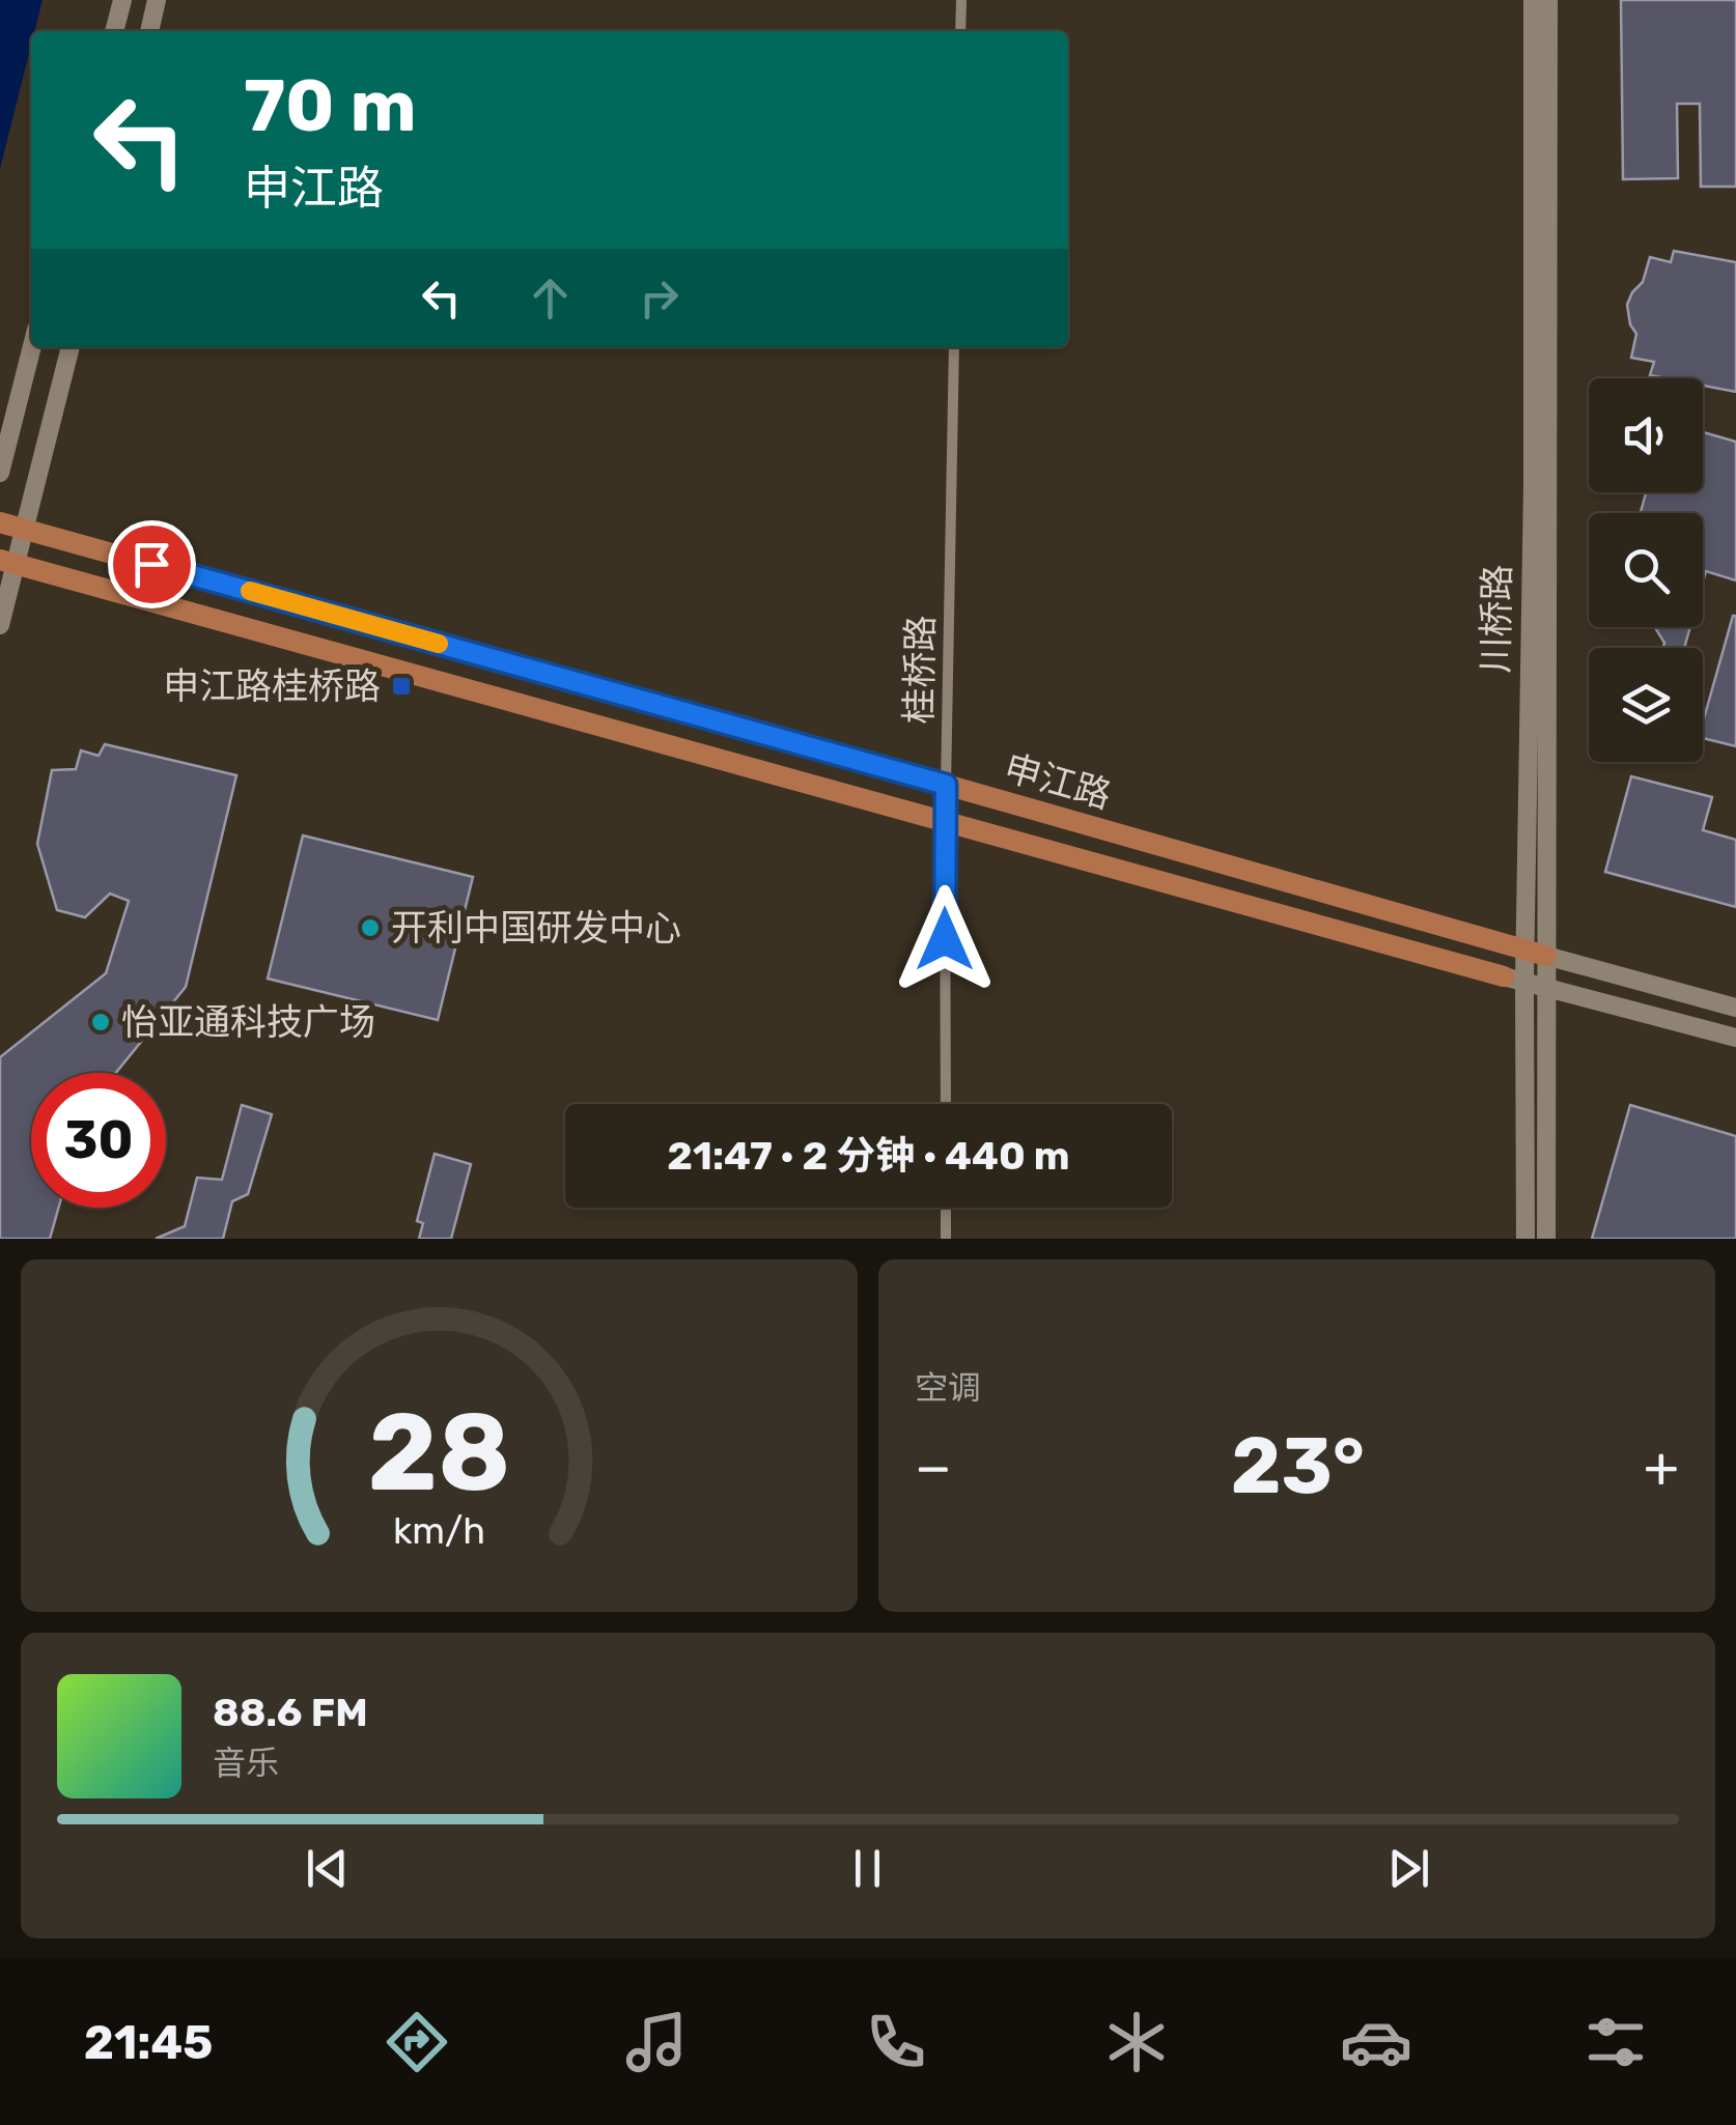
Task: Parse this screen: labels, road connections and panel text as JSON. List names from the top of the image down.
{
  "streets": {
    "main road": ["申江路"],
    "street": ["川桥路", "桂桥路"]
  },
  "crossings": [
    ["川桥路", "申江路"],
    ["桂桥路", "申江路"]
  ],
  "places": {
    "transit": ["申江路桂桥路"],
    "other": ["开利中国研发中心", "怡亚通科技广场"]
  },
  "page": {
    "turn": ["70 m", "申江路"],
    "limit": "30",
    "trip": "21:47 · 2 分钟 · 440 m",
    "tile": "空调",
    "heat": ["−", "23°", "+"],
    "song": ["88.6 FM", "音乐"],
    "tabs": "21:45",
    "gauge": ["28", "km/h"]
  }
}
